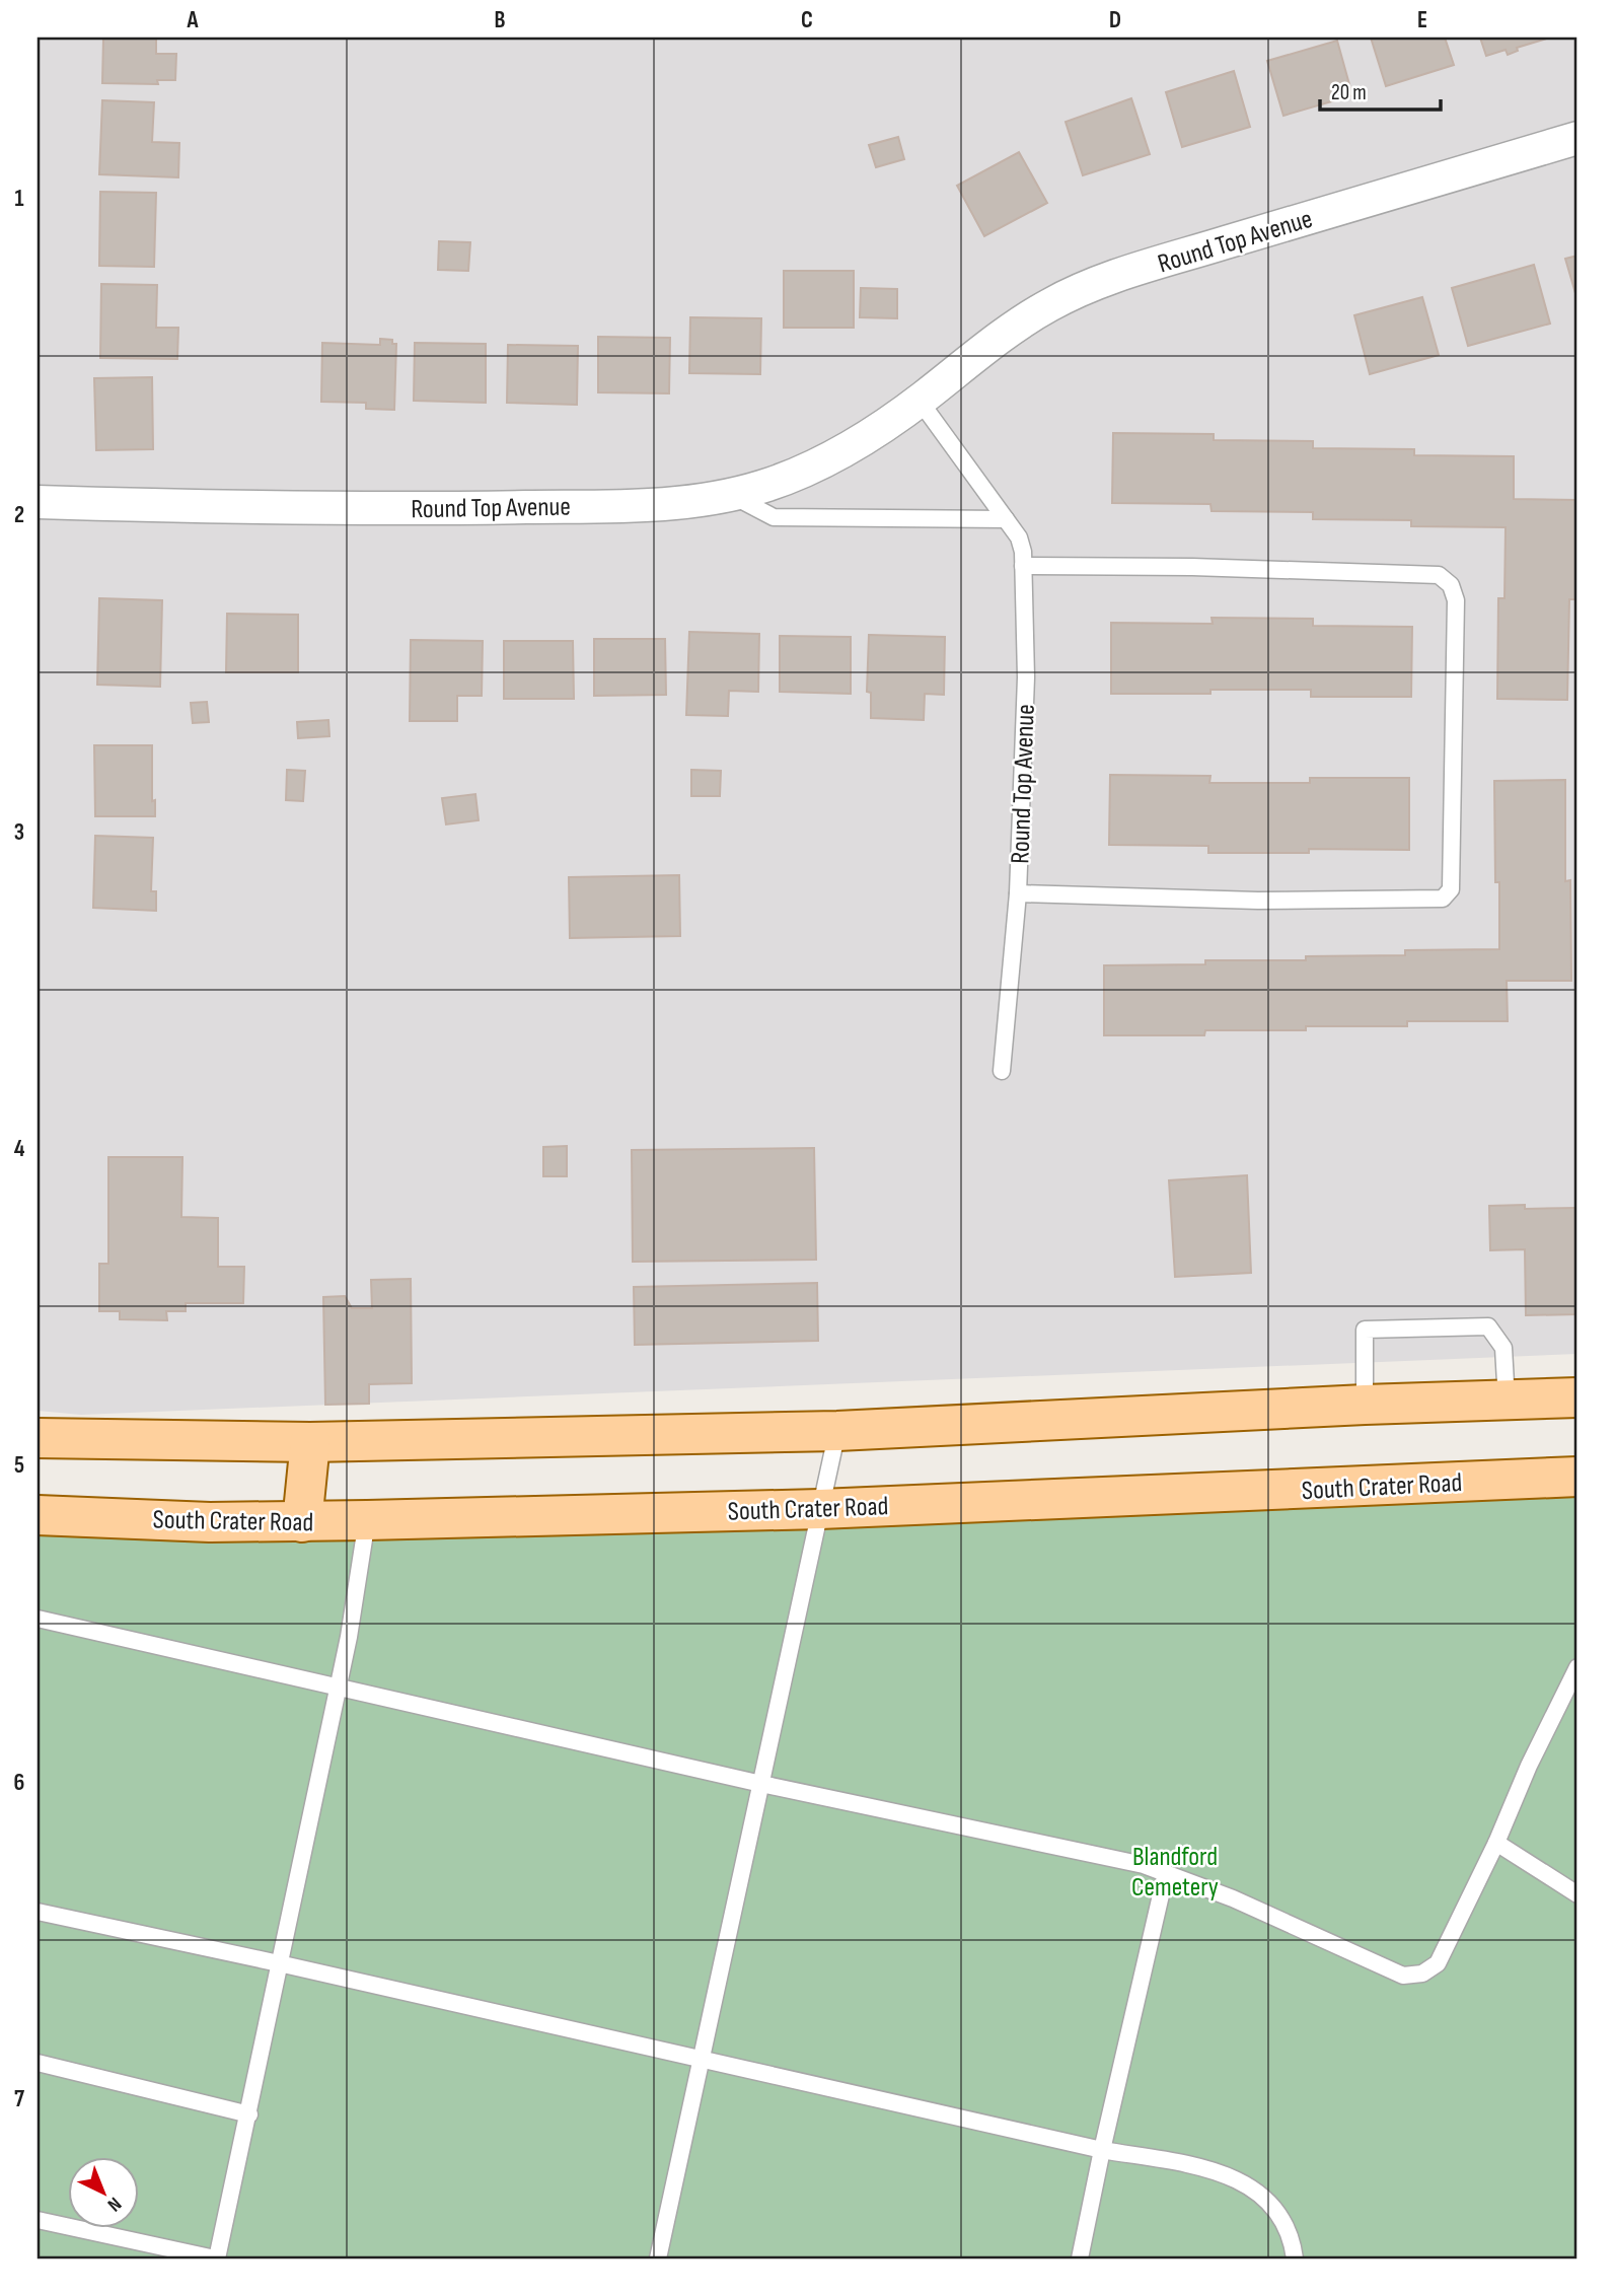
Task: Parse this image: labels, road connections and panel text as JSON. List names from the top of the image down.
{
  "streets": {
    "main road": ["South Crater Road"],
    "street": ["Round Top Avenue"]
  },
  "parks": ["Blandford Cemetery"],
  "scale_bar": "20 m",
  "north": "bottom right",
  "grid": {
    "columns": [
      "A",
      "B",
      "C",
      "D",
      "E"
    ],
    "rows": [
      "1",
      "2",
      "3",
      "4",
      "5",
      "6",
      "7"
    ]
  }
}
